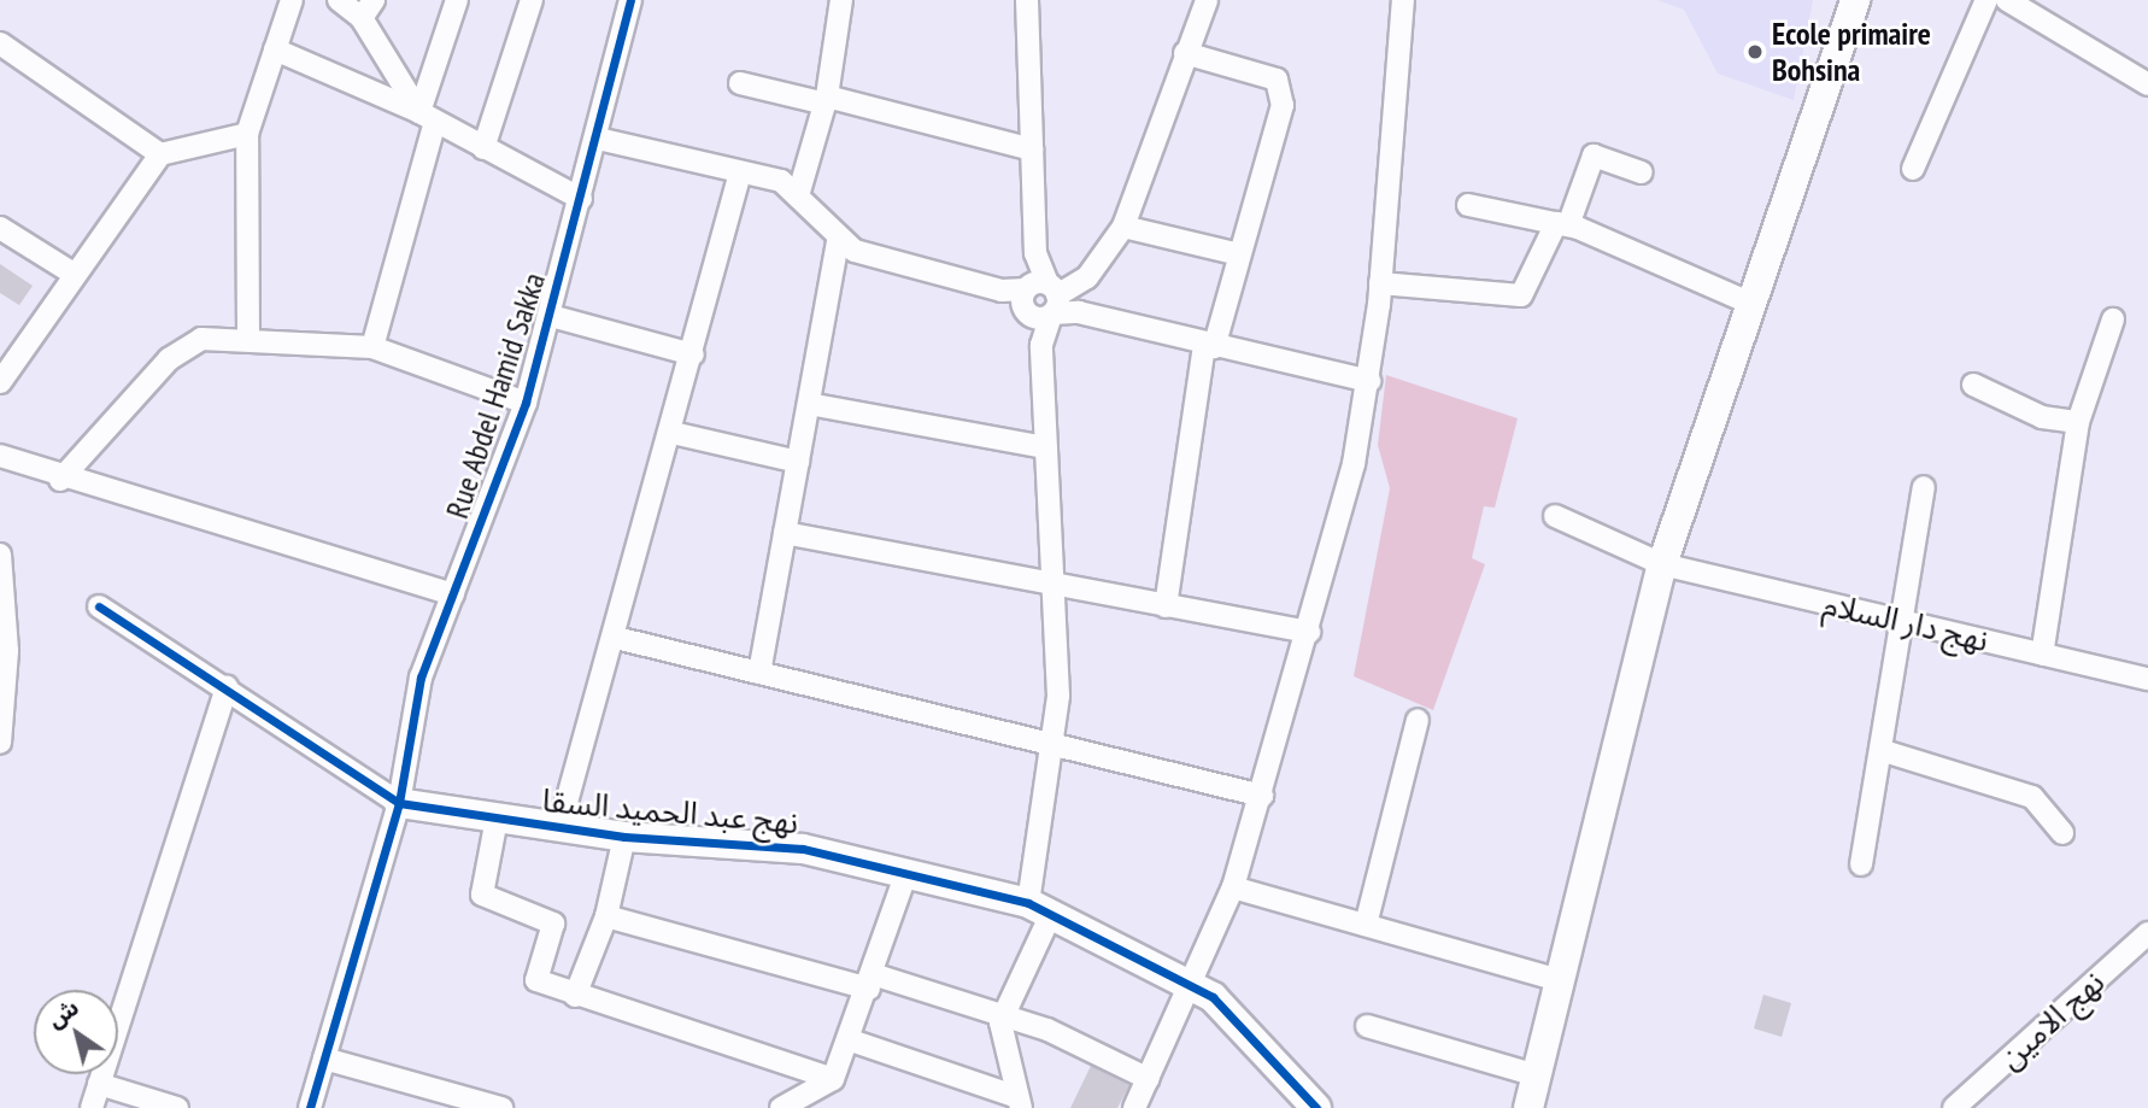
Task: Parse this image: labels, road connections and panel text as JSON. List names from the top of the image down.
{
  "streets": {
    "main road": ["نهج عبد الحميد السقا"],
    "street": ["Rue Abdel Hamid Sakka", "نهج دار السلام", "نهج الامين"]
  },
  "crossings": [
    ["Rue Abdel Hamid Sakka", "نهج عبد الحميد السقا"]
  ],
  "places": ["Ecole primaire Bohsina"],
  "north": "top left"
}
